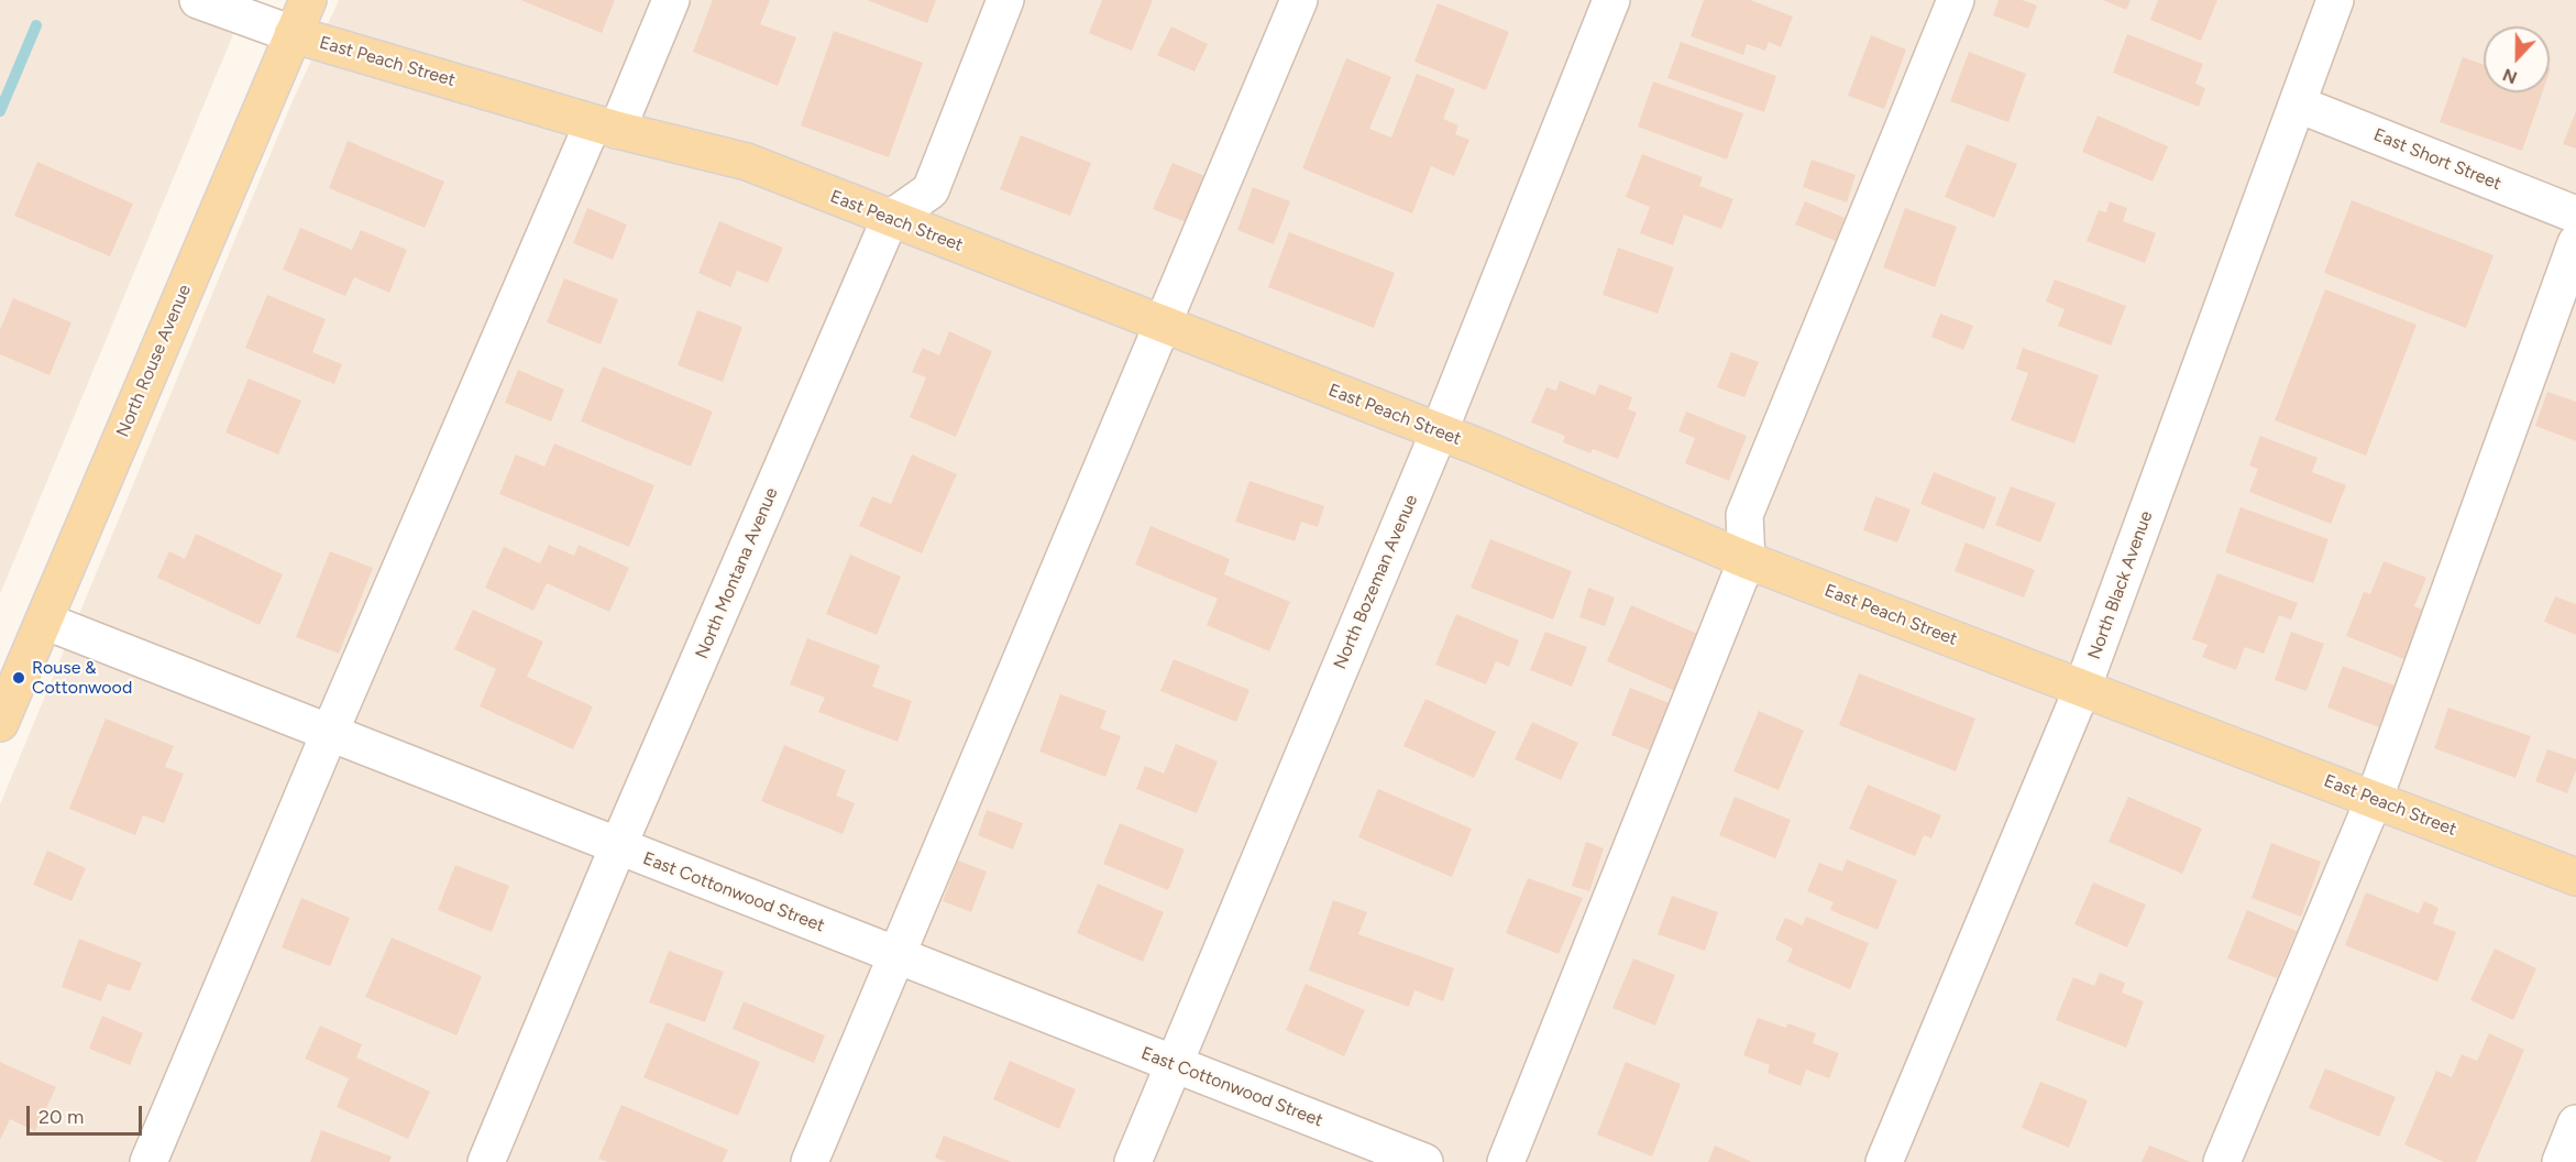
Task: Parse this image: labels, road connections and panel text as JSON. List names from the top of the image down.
{
  "streets": {
    "main road": ["East Peach Street", "North Rouse Avenue"],
    "street": [
      "East Short Street",
      "North Montana Avenue",
      "North Bozeman Avenue",
      "North Black Avenue",
      "East Cottonwood Street"
    ]
  },
  "crossings": [
    ["East Peach Street", "North Rouse Avenue"],
    ["East Peach Street", "North Montana Avenue"],
    ["East Peach Street", "North Bozeman Avenue"],
    ["East Peach Street", "North Black Avenue"],
    ["East Short Street", "North Black Avenue"],
    ["North Rouse Avenue", "East Cottonwood Street"],
    ["North Montana Avenue", "East Cottonwood Street"],
    ["North Bozeman Avenue", "East Cottonwood Street"]
  ],
  "places": ["Rouse & Cottonwood"],
  "scale_bar": "20 m",
  "north": "bottom"
}
